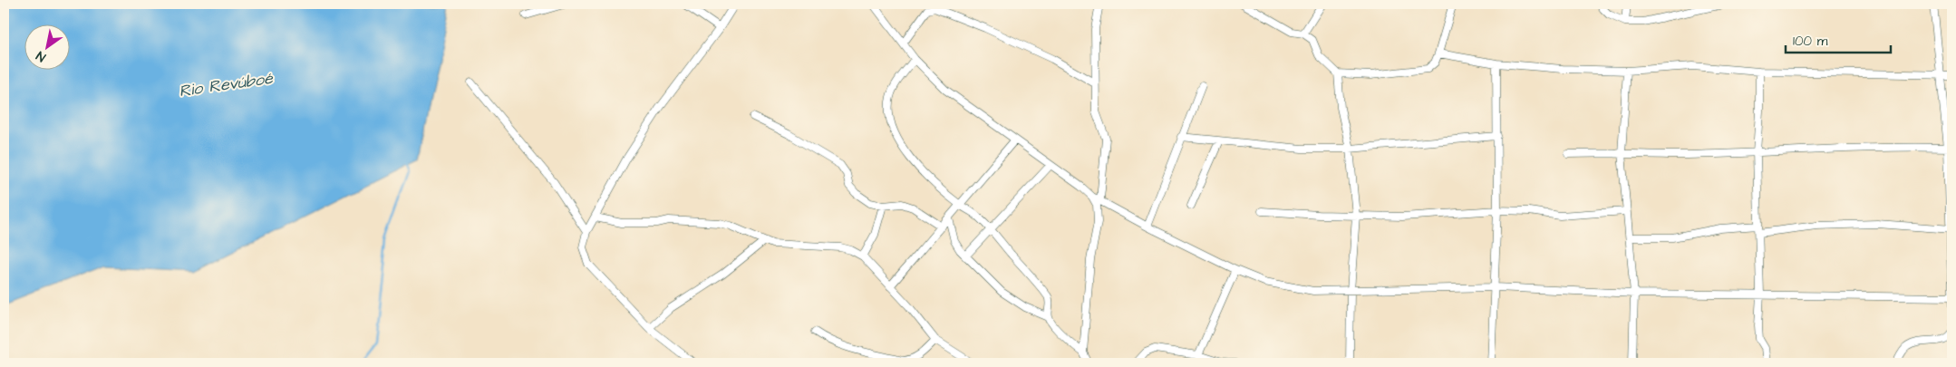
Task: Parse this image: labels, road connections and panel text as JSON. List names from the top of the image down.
{
  "water": ["Rio Revúboé"],
  "scale_bar": "100 m",
  "north": "bottom left"
}
